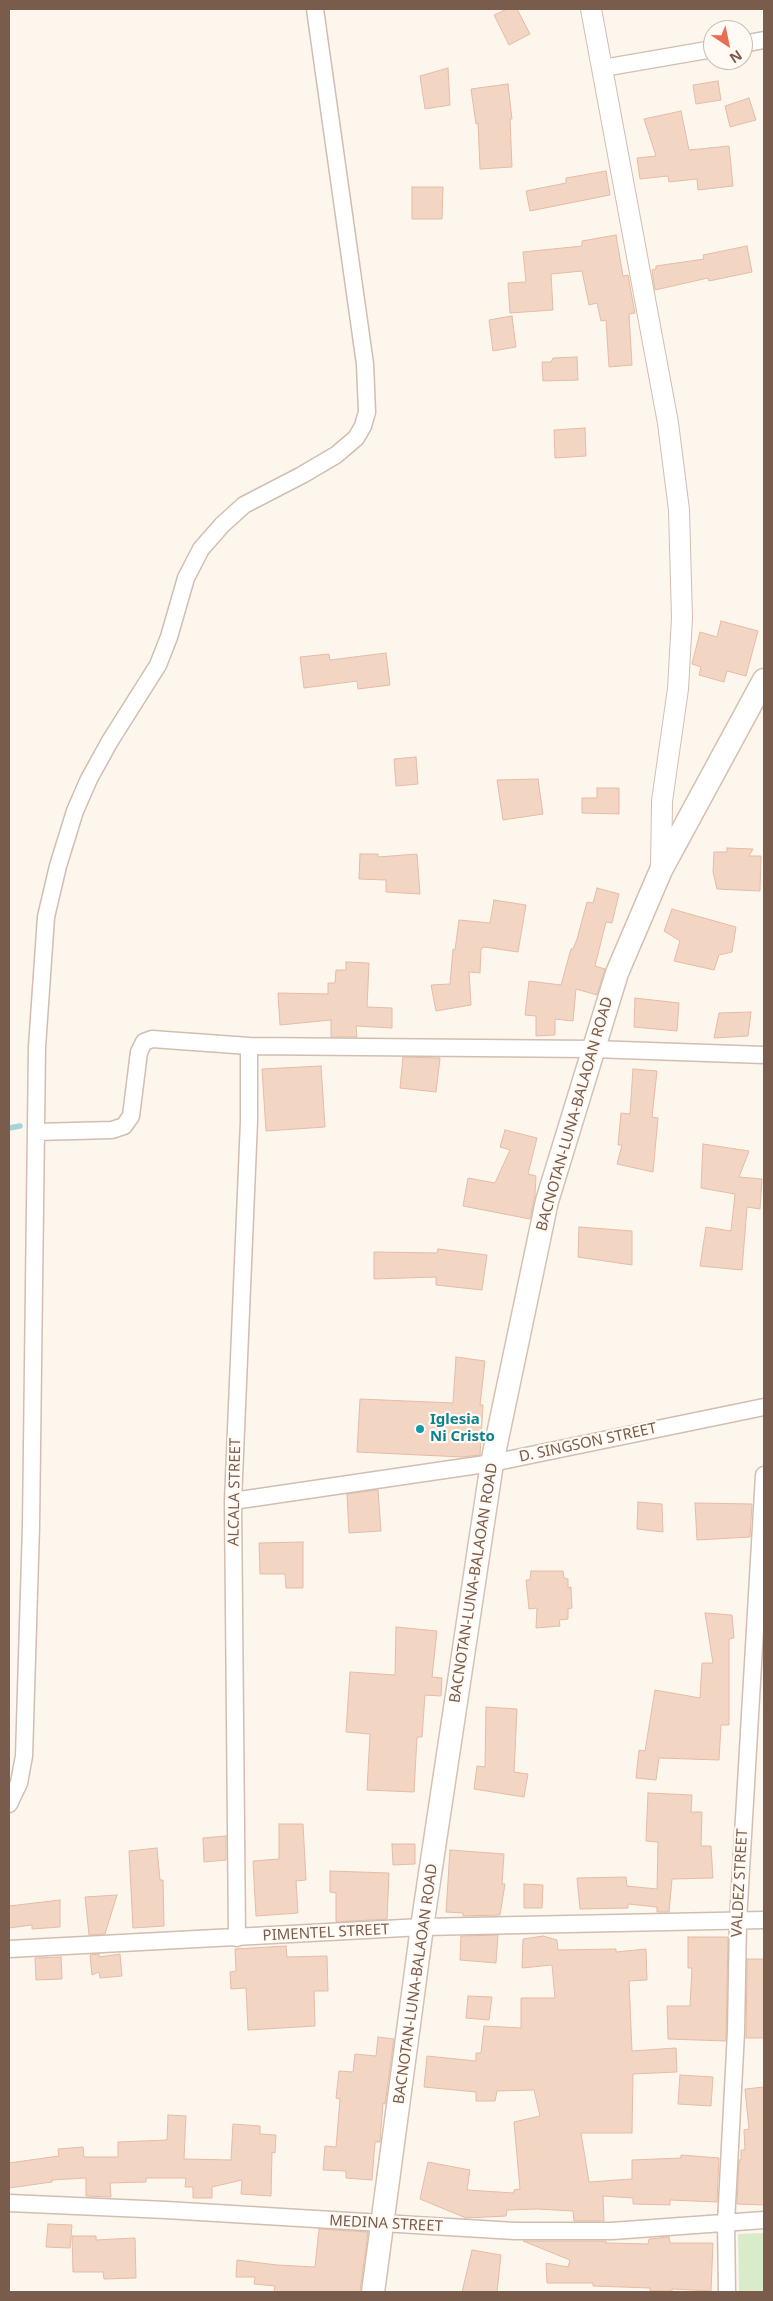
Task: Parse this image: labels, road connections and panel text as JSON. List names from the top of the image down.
{
  "streets": {
    "main road": ["BACNOTAN-LUNA-BALAOAN ROAD"],
    "street": [
      "D. SINGSON STREET",
      "ALCALA STREET",
      "VALDEZ STREET",
      "PIMENTEL STREET",
      "MEDINA STREET"
    ]
  },
  "crossings": [
    ["BACNOTAN-LUNA-BALAOAN ROAD", "D. SINGSON STREET"],
    ["BACNOTAN-LUNA-BALAOAN ROAD", "PIMENTEL STREET"],
    ["BACNOTAN-LUNA-BALAOAN ROAD", "MEDINA STREET"],
    ["D. SINGSON STREET", "ALCALA STREET"],
    ["ALCALA STREET", "PIMENTEL STREET"],
    ["VALDEZ STREET", "PIMENTEL STREET"],
    ["VALDEZ STREET", "MEDINA STREET"]
  ],
  "places": ["Iglesia Ni Cristo"],
  "north": "bottom right"
}
